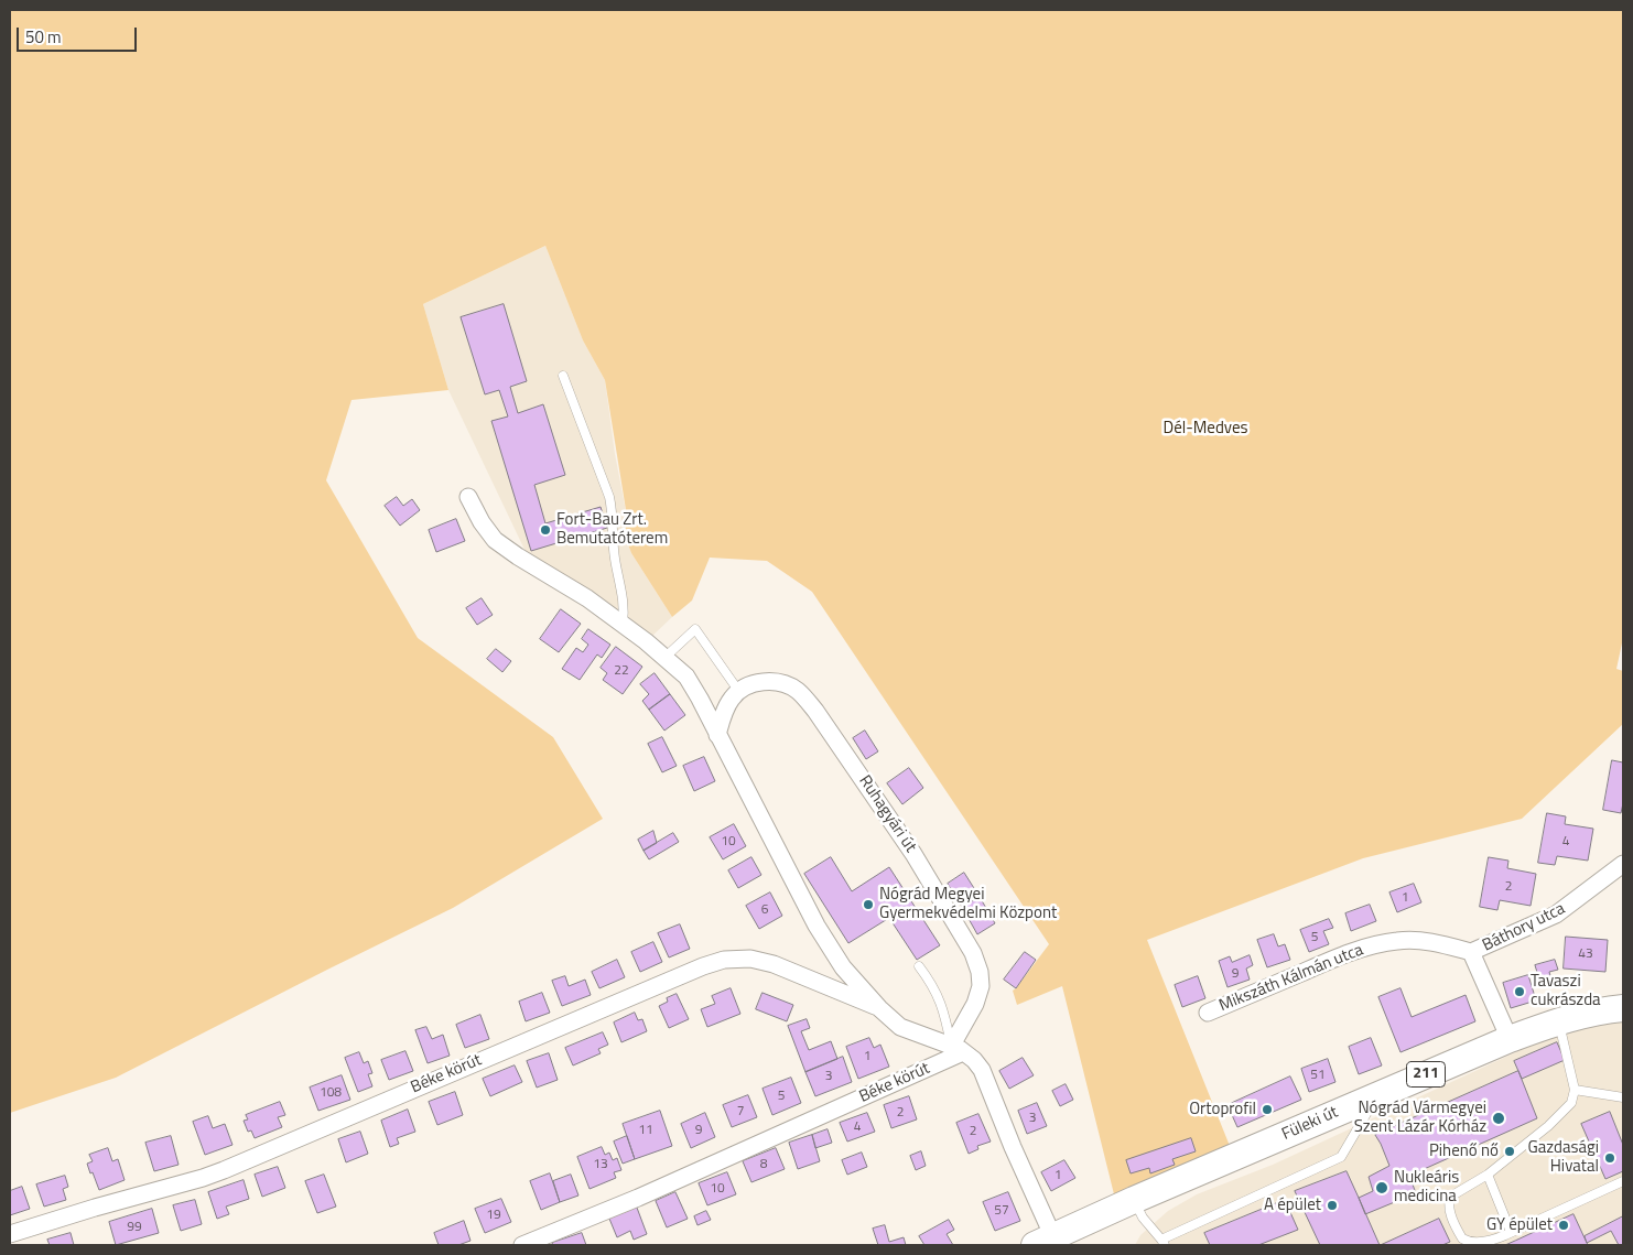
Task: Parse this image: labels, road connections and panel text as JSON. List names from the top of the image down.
{
  "streets": {
    "main road": ["211", "Füleki út"],
    "street": [
      "Ruhagyári út",
      "Báthory utca",
      "Mikszáth Kálmán utca",
      "Béke körút"
    ]
  },
  "crossings": [
    ["Ruhagyári út", "Béke körút"],
    ["Báthory utca", "Mikszáth Kálmán utca"],
    ["Báthory utca", "Füleki út"]
  ],
  "parks": ["Dél-Medves"],
  "places": [
    "Fort-Bau Zrt. Bemutatóterem",
    "Nógrád Megyei Gyermekvédelmi Központ",
    "Tavaszi cukrászda",
    "Ortoprofil",
    "Nógrád Vármegyei Szent Lázár Kórház",
    "Pihenő nő",
    "Gazdasági Hivatal",
    "Nukleáris medicina",
    "A épület",
    "GY épület"
  ],
  "house_numbers": [
    "22",
    "10",
    "4",
    "2",
    "1",
    "6",
    "5",
    "43",
    "9",
    "1",
    "51",
    "3",
    "108",
    "5",
    "7",
    "2",
    "3",
    "4",
    "11",
    "9",
    "2",
    "13",
    "8",
    "1",
    "10",
    "57",
    "19",
    "99"
  ],
  "scale_bar": "50 m"
}
